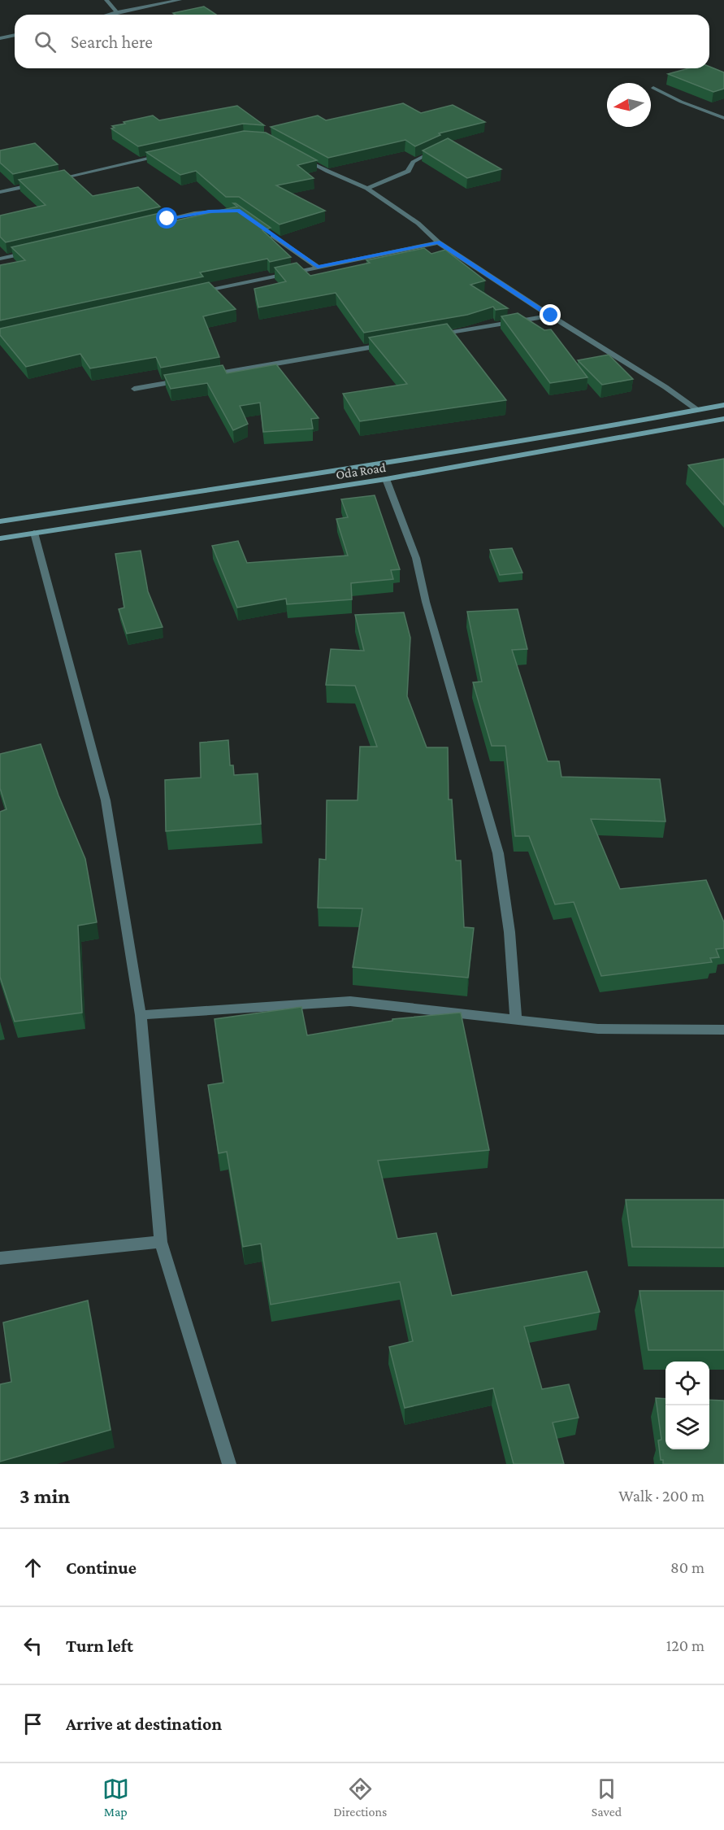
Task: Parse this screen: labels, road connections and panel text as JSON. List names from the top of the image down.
{
  "streets": {
    "street": ["Oda Road"]
  },
  "north": "left",
  "page": {
    "search": "Search here",
    "heading": ["3 min", "Walk · 200 m"],
    "list": [
      ["Continue", "80 m"],
      ["Turn left", "120 m"],
      "Arrive at destination"
    ],
    "nav": ["Map", "Directions", "Saved"]
  }
}
